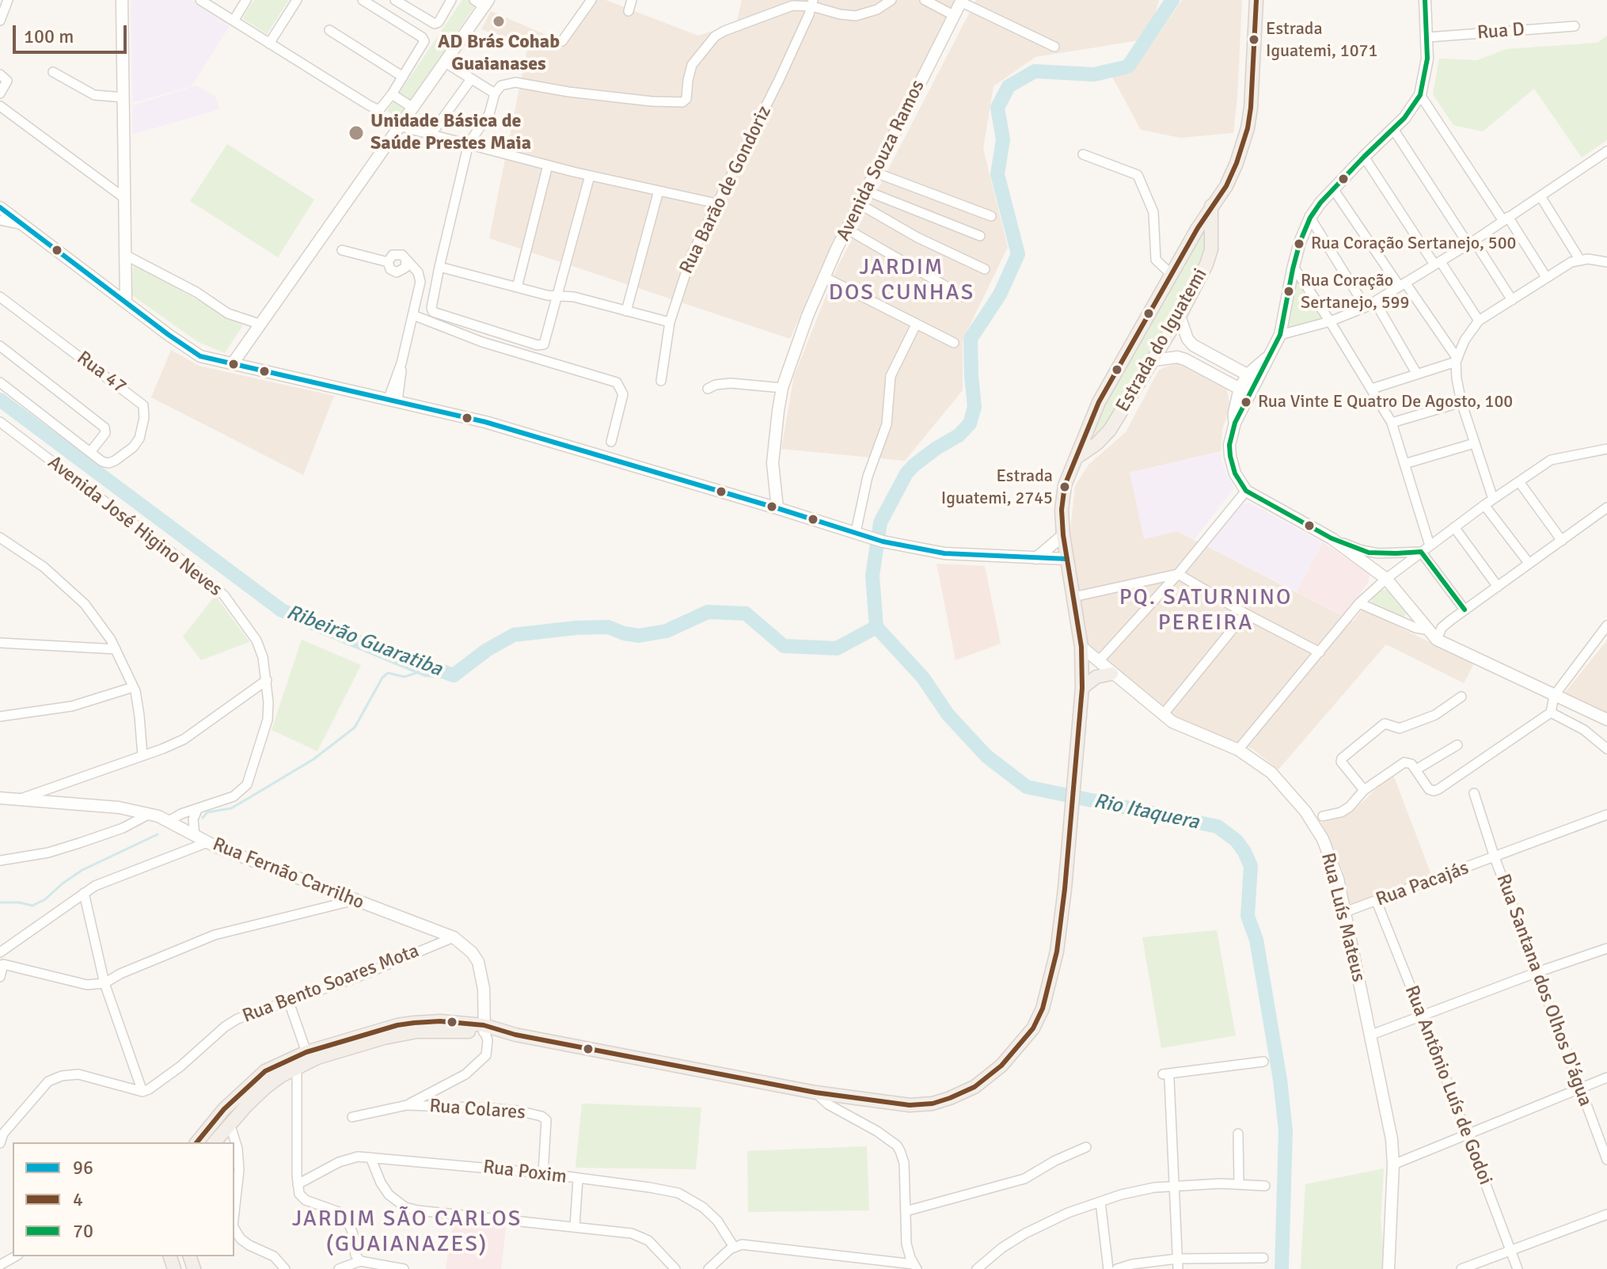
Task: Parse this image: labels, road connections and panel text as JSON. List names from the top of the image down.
{
  "streets": {
    "main road": ["Estrada do Iguatemi"],
    "street": [
      "Rua D",
      "Avenida Souza Ramos",
      "Rua Barão de Gondoriz",
      "Rua 47",
      "Avenida José Higino Neves",
      "Rua Fernão Carrilho",
      "Rua Pacajás",
      "Rua Luís Mateus",
      "Rua Bento Soares Mota",
      "Rua Santana dos Olhos D'água",
      "Rua Antônio Luís de Godoi",
      "Rua Colares",
      "Rua Poxim"
    ]
  },
  "crossings": [
    ["Estrada do Iguatemi", "Rua Fernão Carrilho"],
    ["Estrada do Iguatemi", "Rua Luís Mateus"],
    ["Rua 47", "Avenida José Higino Neves"],
    ["Avenida José Higino Neves", "Rua Fernão Carrilho"],
    ["Rua Fernão Carrilho", "Rua Bento Soares Mota"],
    ["Rua Pacajás", "Rua Luís Mateus"],
    ["Rua Pacajás", "Rua Santana dos Olhos D'água"],
    ["Rua Pacajás", "Rua Antônio Luís de Godoi"],
    ["Rua Colares", "Rua Poxim"]
  ],
  "districts": ["JARDIM DOS CUNHAS", "PQ. SATURNINO PEREIRA", "JARDIM SÃO CARLOS (GUAIANAZES)"],
  "water": ["Ribeirão Guaratiba", "Rio Itaquera"],
  "places": [
    "AD Brás Cohab Guaianases",
    "Estrada Iguatemi, 1071",
    "Unidade Básica de Saúde Prestes Maia",
    "Rua Coração Sertanejo, 500",
    "Rua Coração Sertanejo, 599",
    "Rua Vinte E Quatro De Agosto, 100",
    "Estrada Iguatemi, 2745"
  ],
  "lines": ["transit line 4", "transit line 70", "transit line 96"],
  "legend": ["96", "4", "70"],
  "scale_bar": "100 m"
}
